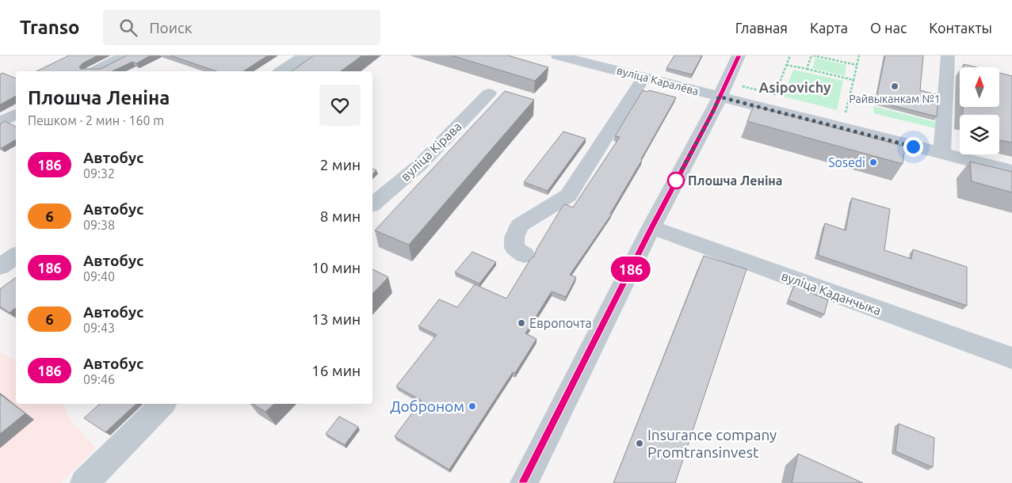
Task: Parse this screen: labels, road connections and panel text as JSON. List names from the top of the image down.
{
  "streets": {
    "street": ["вуліца Каралёва", "вуліца Кірава", "вуліца Каданчыка"]
  },
  "districts": ["Asipovichy"],
  "places": [
    "Райвыканкам №1",
    "Sosedi",
    "Плошча Леніна",
    "Европочта",
    "Доброном",
    "Insurance company Promtransinvest"
  ],
  "lines": ["bus line 186"],
  "north": "top",
  "page": {
    "header": "Transo",
    "search": "Поиск",
    "nav": [
      "Главная",
      "Карта",
      "О нас",
      "Контакты"
    ],
    "on_map": "186",
    "heading": ["Плошча Леніна", "Пешком · 2 мин · 160 m"],
    "list": [
      {
        "mark": "186",
        "name": "Автобус",
        "note": "09:32",
        "value": "2 мин"
      },
      {
        "mark": "6",
        "name": "Автобус",
        "note": "09:38",
        "value": "8 мин"
      },
      {
        "mark": "186",
        "name": "Автобус",
        "note": "09:40",
        "value": "10 мин"
      },
      {
        "mark": "6",
        "name": "Автобус",
        "note": "09:43",
        "value": "13 мин"
      },
      {
        "mark": "186",
        "name": "Автобус",
        "note": "09:46",
        "value": "16 мин"
      }
    ]
  }
}
